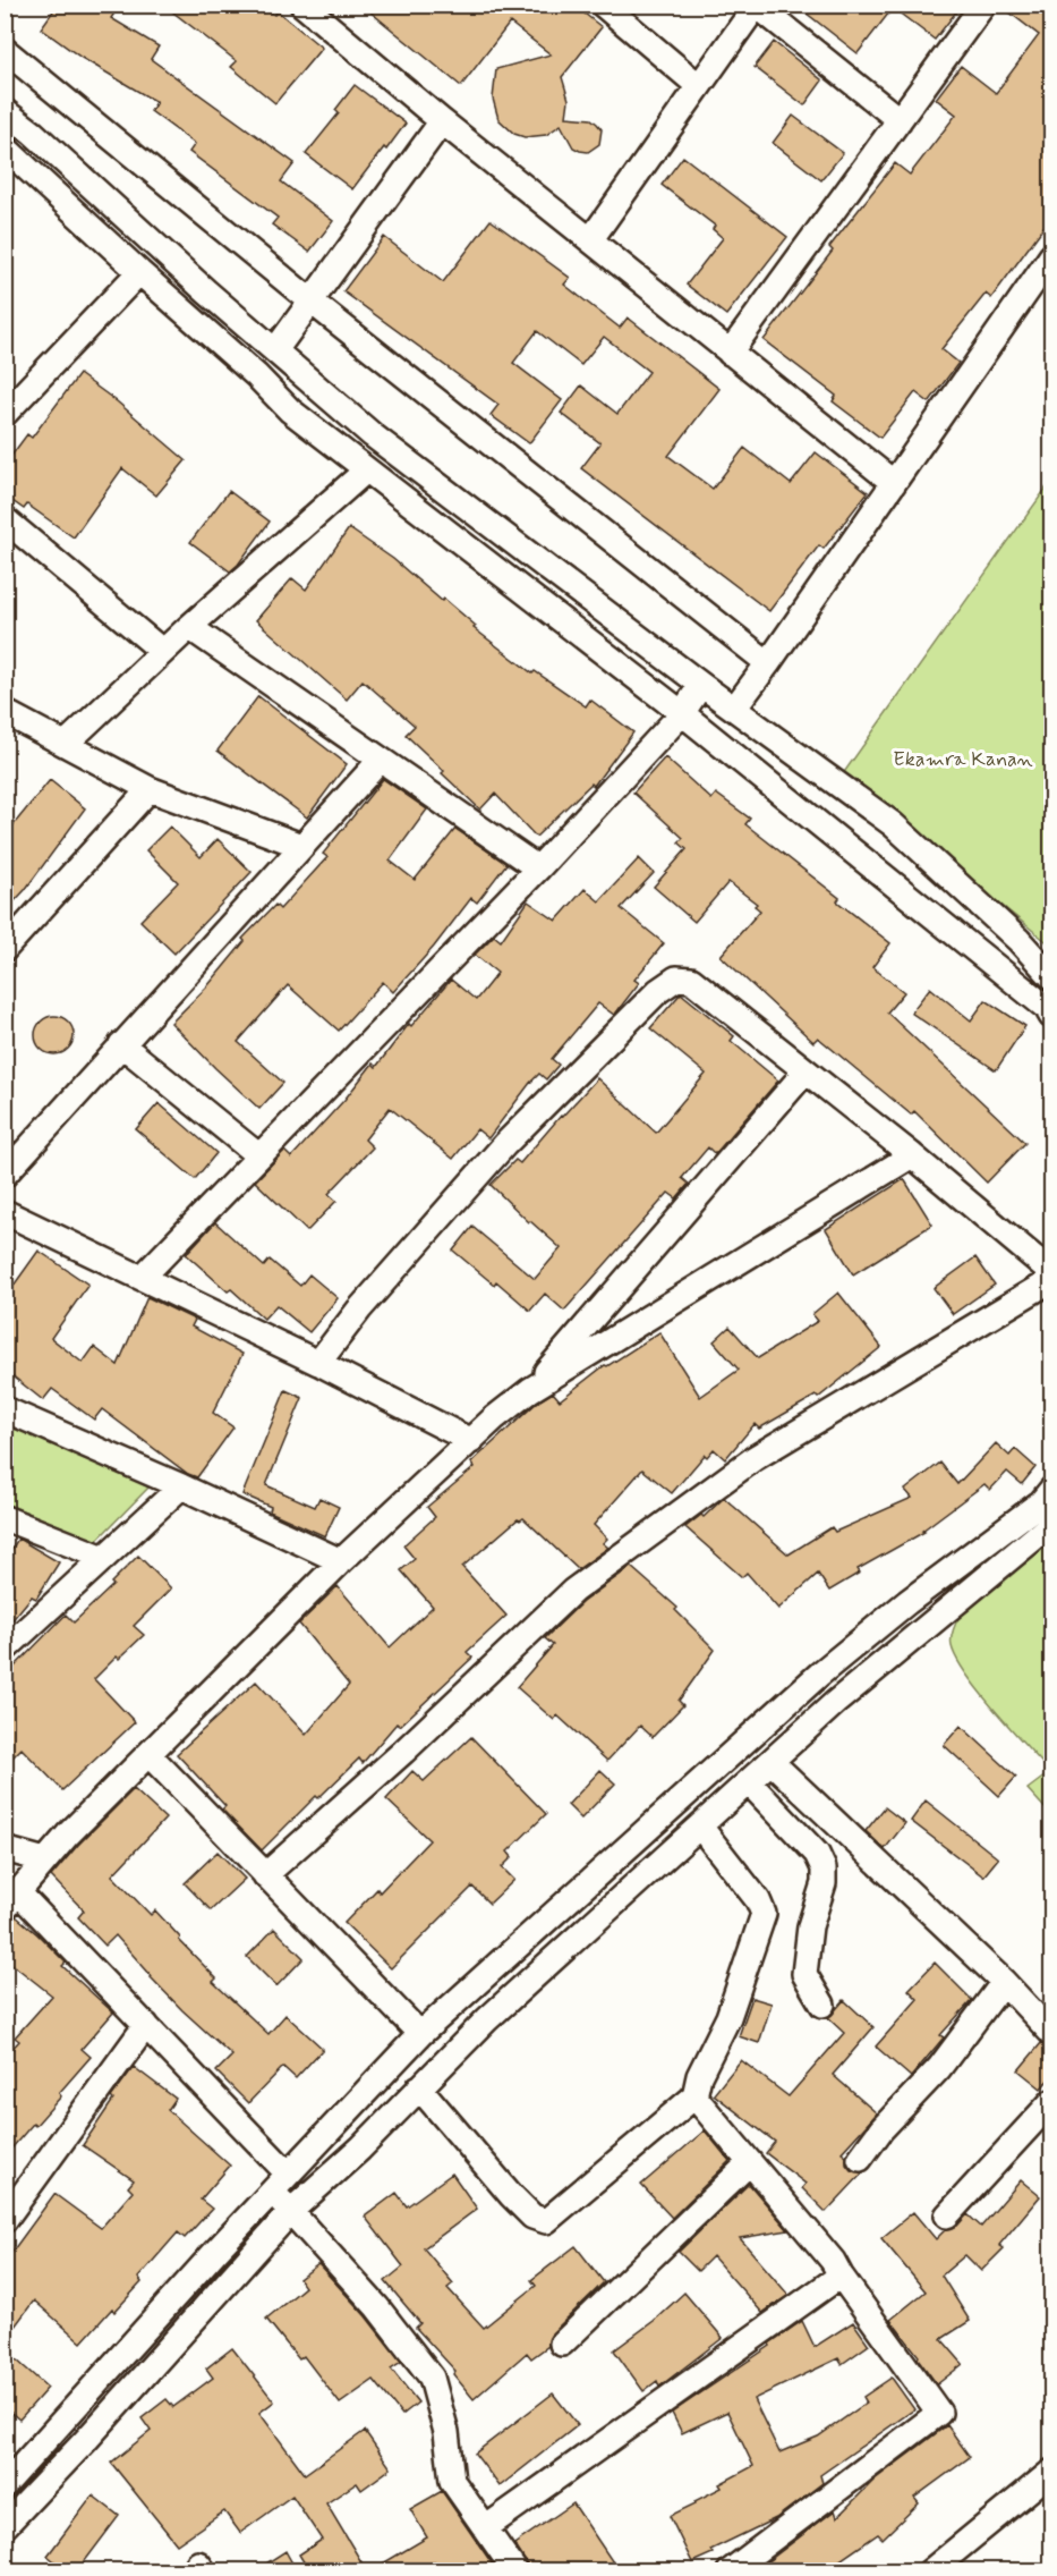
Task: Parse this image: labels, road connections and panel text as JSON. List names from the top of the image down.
{
  "parks": ["Ekamra Kanan"]
}
